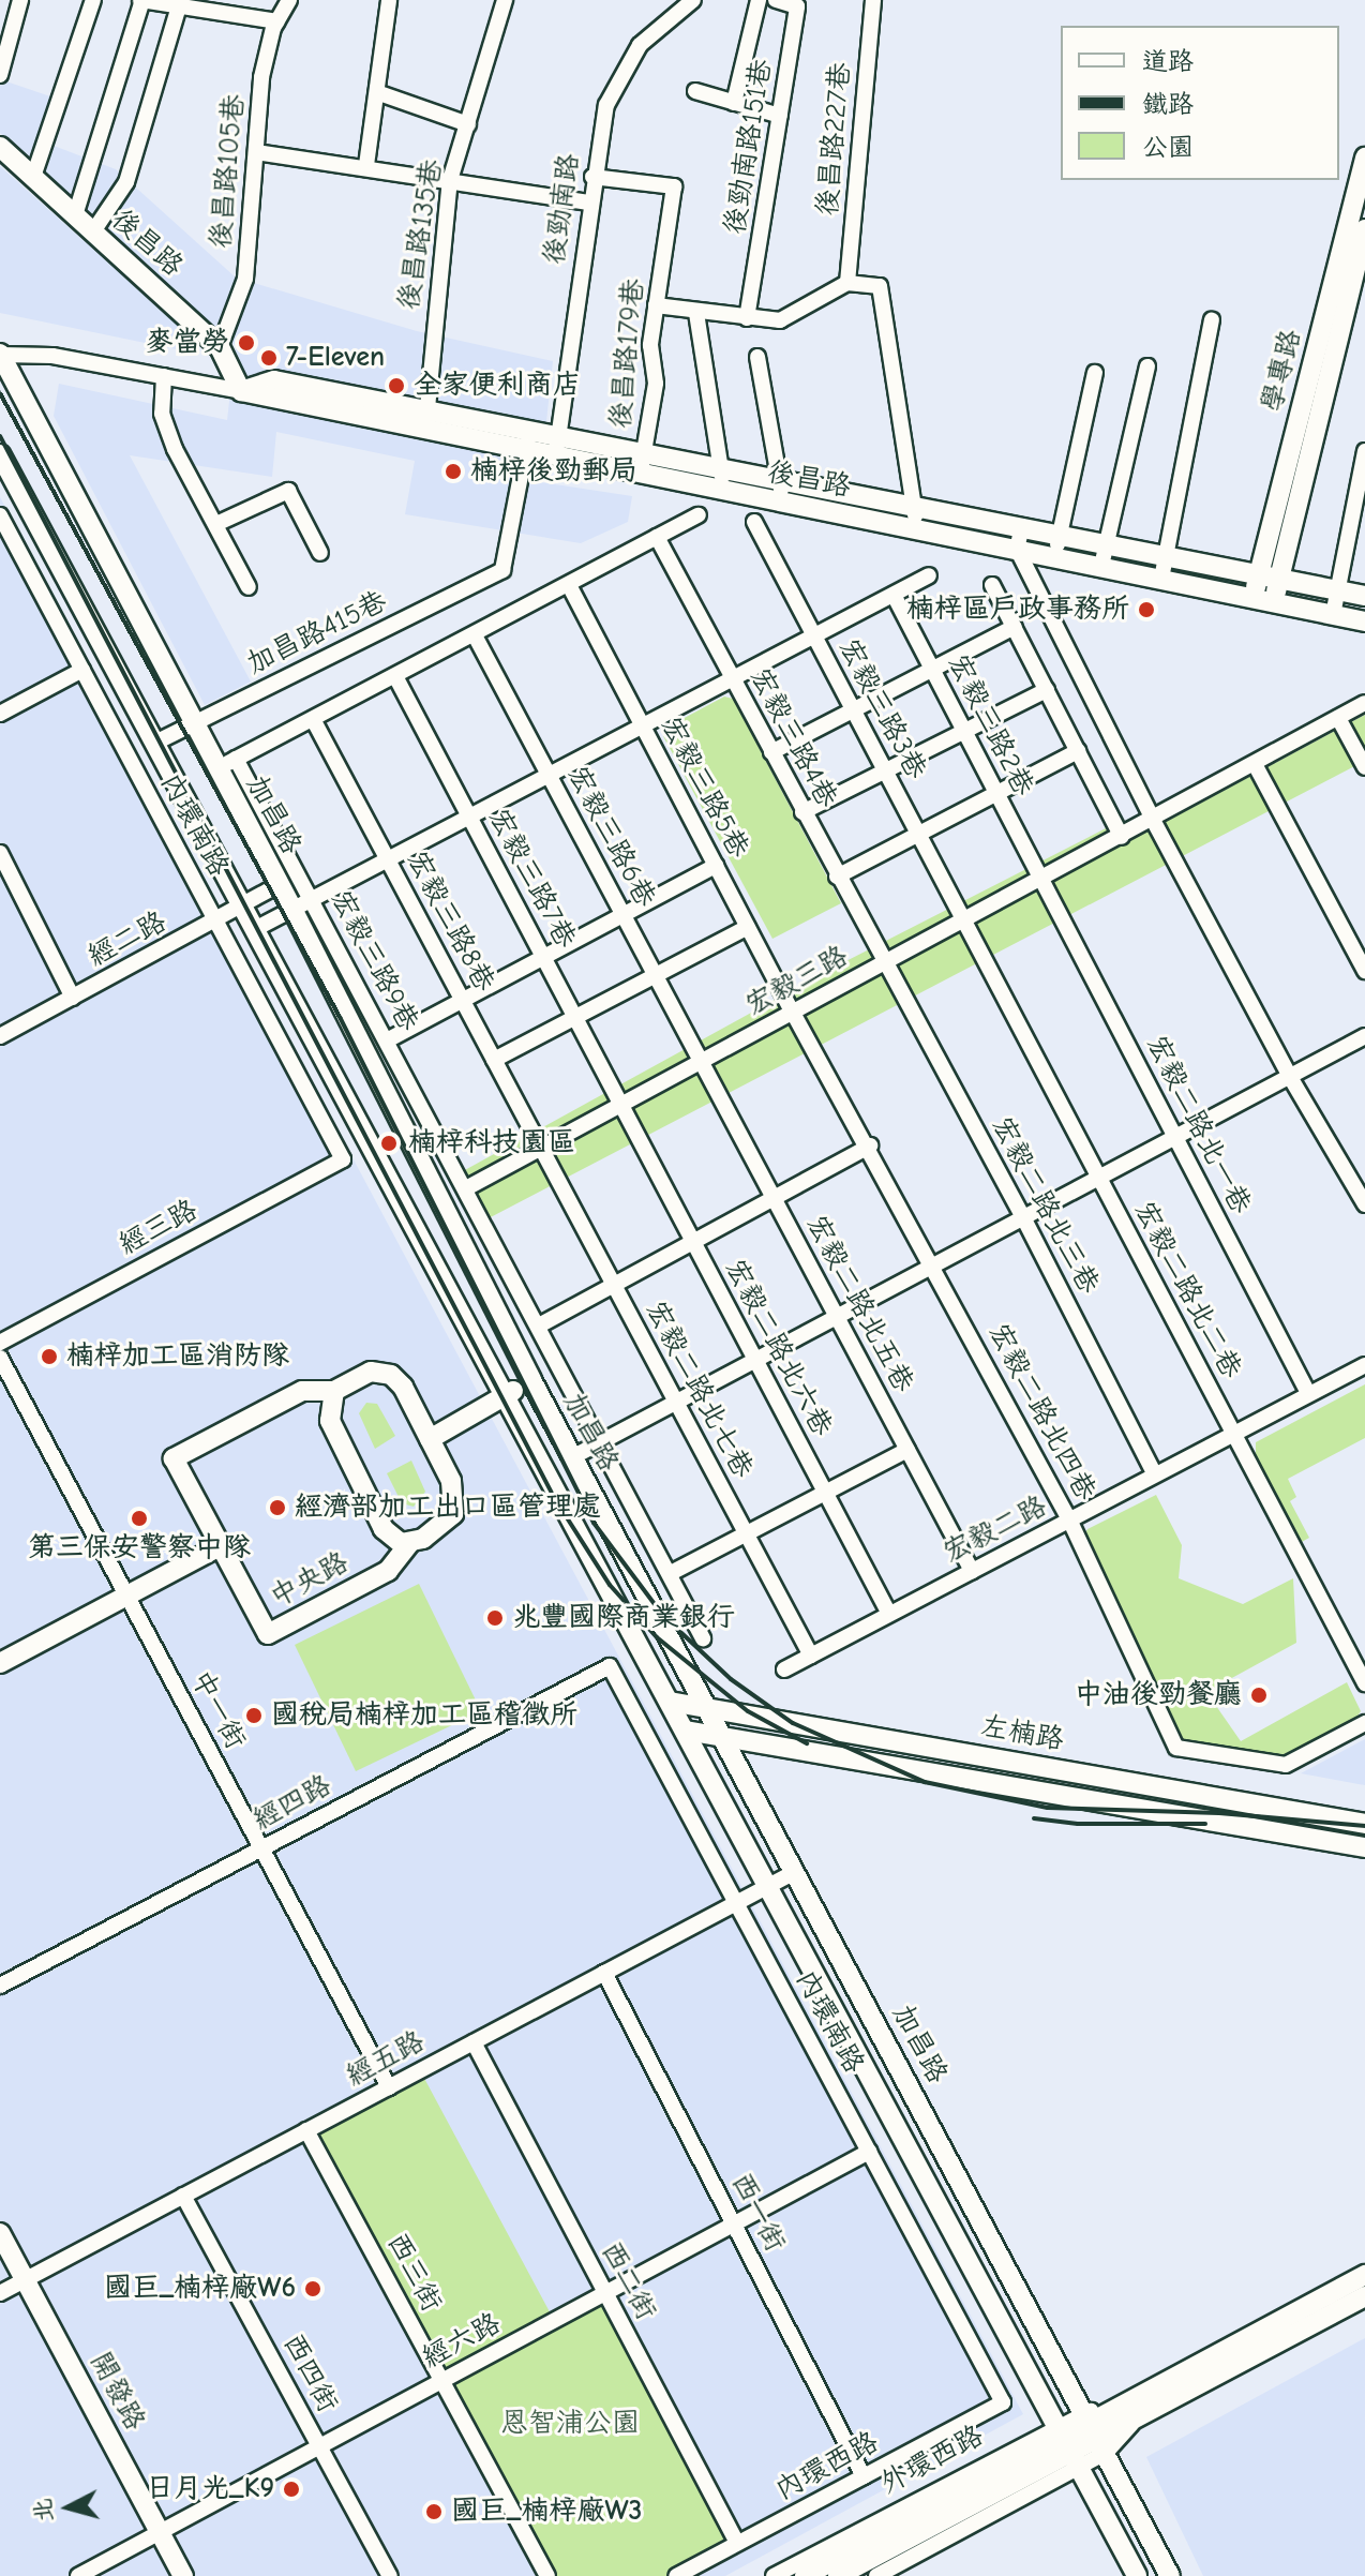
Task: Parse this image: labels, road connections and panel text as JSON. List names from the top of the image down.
{
  "streets": {
    "street": [
      "後昌路227巷",
      "後勁南路151巷",
      "後昌路105巷",
      "後勁南路",
      "後昌路135巷",
      "後昌路",
      "後昌路179巷",
      "學專路",
      "加昌路415巷",
      "宏毅三路3巷",
      "宏毅三路2巷",
      "宏毅三路4巷",
      "宏毅三路5巷",
      "加昌路",
      "內環南路",
      "宏毅三路6巷",
      "宏毅三路7巷",
      "宏毅三路8巷",
      "經二路",
      "宏毅三路9巷",
      "宏毅三路",
      "宏毅二路北一巷",
      "宏毅二路北三巷",
      "經三路",
      "宏毅二路北二巷",
      "宏毅二路北五巷",
      "宏毅二路北六巷",
      "宏毅二路北七巷",
      "宏毅二路北四巷",
      "宏毅二路",
      "中央路",
      "中一街",
      "左楠路",
      "經四路",
      "經五路",
      "西一街",
      "西三街",
      "西二街",
      "經六路",
      "西四街",
      "開發路",
      "外環西路",
      "內環西路"
    ]
  },
  "crossings": [
    ["後昌路105巷", "後昌路"],
    ["後勁南路", "後昌路"],
    ["後勁南路", "後昌路179巷"],
    ["後昌路135巷", "後昌路"],
    ["後昌路", "後昌路179巷"],
    ["後昌路", "學專路"],
    ["後昌路", "加昌路415巷"],
    ["加昌路415巷", "加昌路"],
    ["宏毅三路3巷", "宏毅三路"],
    ["宏毅三路3巷", "宏毅二路北二巷"],
    ["宏毅三路2巷", "宏毅三路"],
    ["宏毅三路2巷", "宏毅二路北一巷"],
    ["宏毅三路4巷", "宏毅三路"],
    ["宏毅三路4巷", "宏毅二路北三巷"],
    ["宏毅三路5巷", "宏毅三路"],
    ["宏毅三路5巷", "宏毅二路北四巷"],
    ["加昌路", "經二路"],
    ["加昌路", "左楠路"],
    ["加昌路", "經五路"],
    ["加昌路", "外環西路"],
    ["內環南路", "經二路"],
    ["內環南路", "經三路"],
    ["內環南路", "經四路"],
    ["內環南路", "經五路"],
    ["內環南路", "經六路"],
    ["內環南路", "內環西路"],
    ["宏毅三路6巷", "宏毅三路"],
    ["宏毅三路6巷", "宏毅二路北五巷"],
    ["宏毅三路7巷", "宏毅三路"],
    ["宏毅三路7巷", "宏毅二路北六巷"],
    ["宏毅三路8巷", "宏毅三路"],
    ["宏毅三路8巷", "宏毅二路北七巷"],
    ["宏毅三路9巷", "宏毅三路"],
    ["宏毅三路", "宏毅二路北一巷"],
    ["宏毅三路", "宏毅二路北三巷"],
    ["宏毅三路", "宏毅二路北二巷"],
    ["宏毅三路", "宏毅二路北五巷"],
    ["宏毅三路", "宏毅二路北六巷"],
    ["宏毅三路", "宏毅二路北七巷"],
    ["宏毅三路", "宏毅二路北四巷"],
    ["宏毅二路北一巷", "宏毅二路"],
    ["宏毅二路北三巷", "宏毅二路"],
    ["宏毅二路北二巷", "宏毅二路"],
    ["宏毅二路北五巷", "宏毅二路"],
    ["宏毅二路北六巷", "宏毅二路"],
    ["宏毅二路北七巷", "宏毅二路"],
    ["宏毅二路北四巷", "宏毅二路"],
    ["中一街", "經四路"],
    ["中一街", "經五路"],
    ["經五路", "西一街"],
    ["經五路", "西三街"],
    ["經五路", "西二街"],
    ["經五路", "西四街"],
    ["經五路", "開發路"],
    ["西一街", "經六路"],
    ["西一街", "內環西路"],
    ["西三街", "經六路"],
    ["西二街", "經六路"],
    ["西二街", "內環西路"],
    ["經六路", "西四街"],
    ["經六路", "開發路"]
  ],
  "parks": ["恩智浦公園"],
  "places": [
    "麥當勞",
    "7-Eleven",
    "全家便利商店",
    "楠梓後勁郵局",
    "楠梓區戶政事務所",
    "楠梓科技園區",
    "楠梓加工區消防隊",
    "經濟部加工出口區管理處",
    "第三保安警察中隊",
    "兆豐國際商業銀行",
    "中油後勁餐廳",
    "國稅局楠梓加工區稽徵所",
    "國巨_楠梓廠W6",
    "日月光_K9",
    "國巨_楠梓廠W3"
  ],
  "legend": ["道路", "鐵路", "公園"],
  "north": "left"
}
